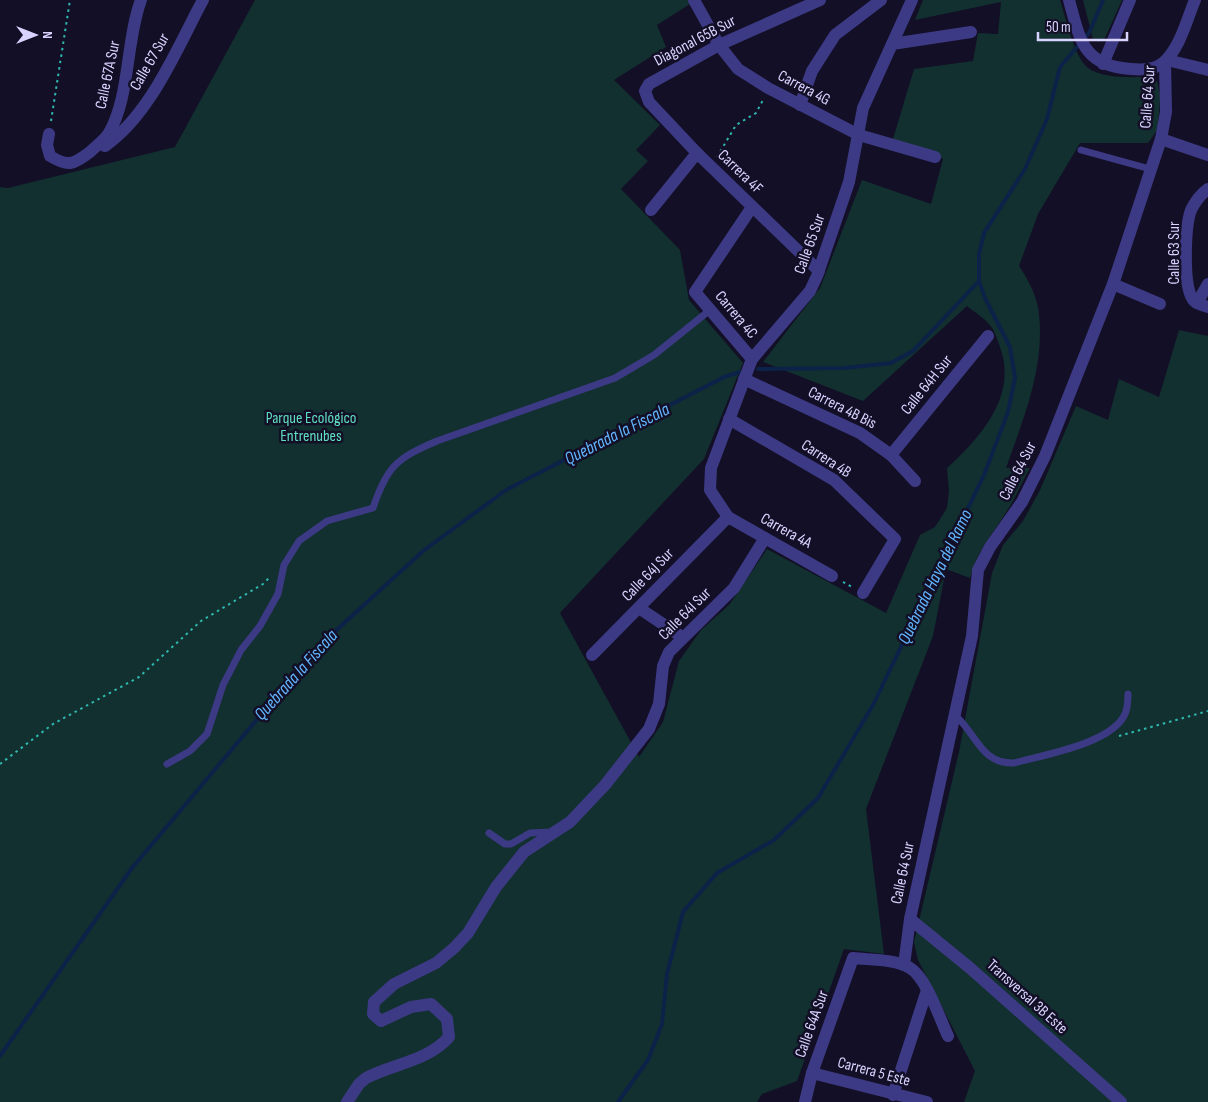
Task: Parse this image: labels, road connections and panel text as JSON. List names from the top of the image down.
{
  "streets": {
    "street": [
      "Diagonal 65B Sur",
      "Calle 67 Sur",
      "Calle 67A Sur",
      "Carrera 4G",
      "Calle 64 Sur",
      "Carrera 4F",
      "Calle 65 Sur",
      "Calle 63 Sur",
      "Carrera 4C",
      "Calle 64H Sur",
      "Carrera 4B Bis",
      "Carrera 4B",
      "Carrera 4A",
      "Calle 64J Sur",
      "Calle 64I Sur",
      "Transversal 3B Este",
      "Calle 64A Sur",
      "Carrera 5 Este"
    ]
  },
  "crossings": [
    ["Diagonal 65B Sur", "Carrera 4G"],
    ["Diagonal 65B Sur", "Carrera 4F"],
    ["Calle 67 Sur", "Calle 67A Sur"],
    ["Carrera 4G", "Calle 65 Sur"],
    ["Calle 64 Sur", "Transversal 3B Este"],
    ["Calle 64 Sur", "Calle 64A Sur"],
    ["Carrera 4F", "Calle 65 Sur"],
    ["Carrera 4F", "Carrera 4C"],
    ["Calle 65 Sur", "Carrera 4C"],
    ["Calle 65 Sur", "Carrera 4B Bis"],
    ["Calle 65 Sur", "Carrera 4B"],
    ["Calle 65 Sur", "Carrera 4A"],
    ["Calle 64H Sur", "Carrera 4B Bis"],
    ["Carrera 4A", "Calle 64J Sur"],
    ["Carrera 4A", "Calle 64I Sur"],
    ["Calle 64A Sur", "Carrera 5 Este"]
  ],
  "water": ["Quebrada la Fiscala", "Quebrada Haya del Ramo"],
  "parks": ["Parque Ecológico Entrenubes"],
  "scale_bar": "50 m",
  "north": "right"
}
